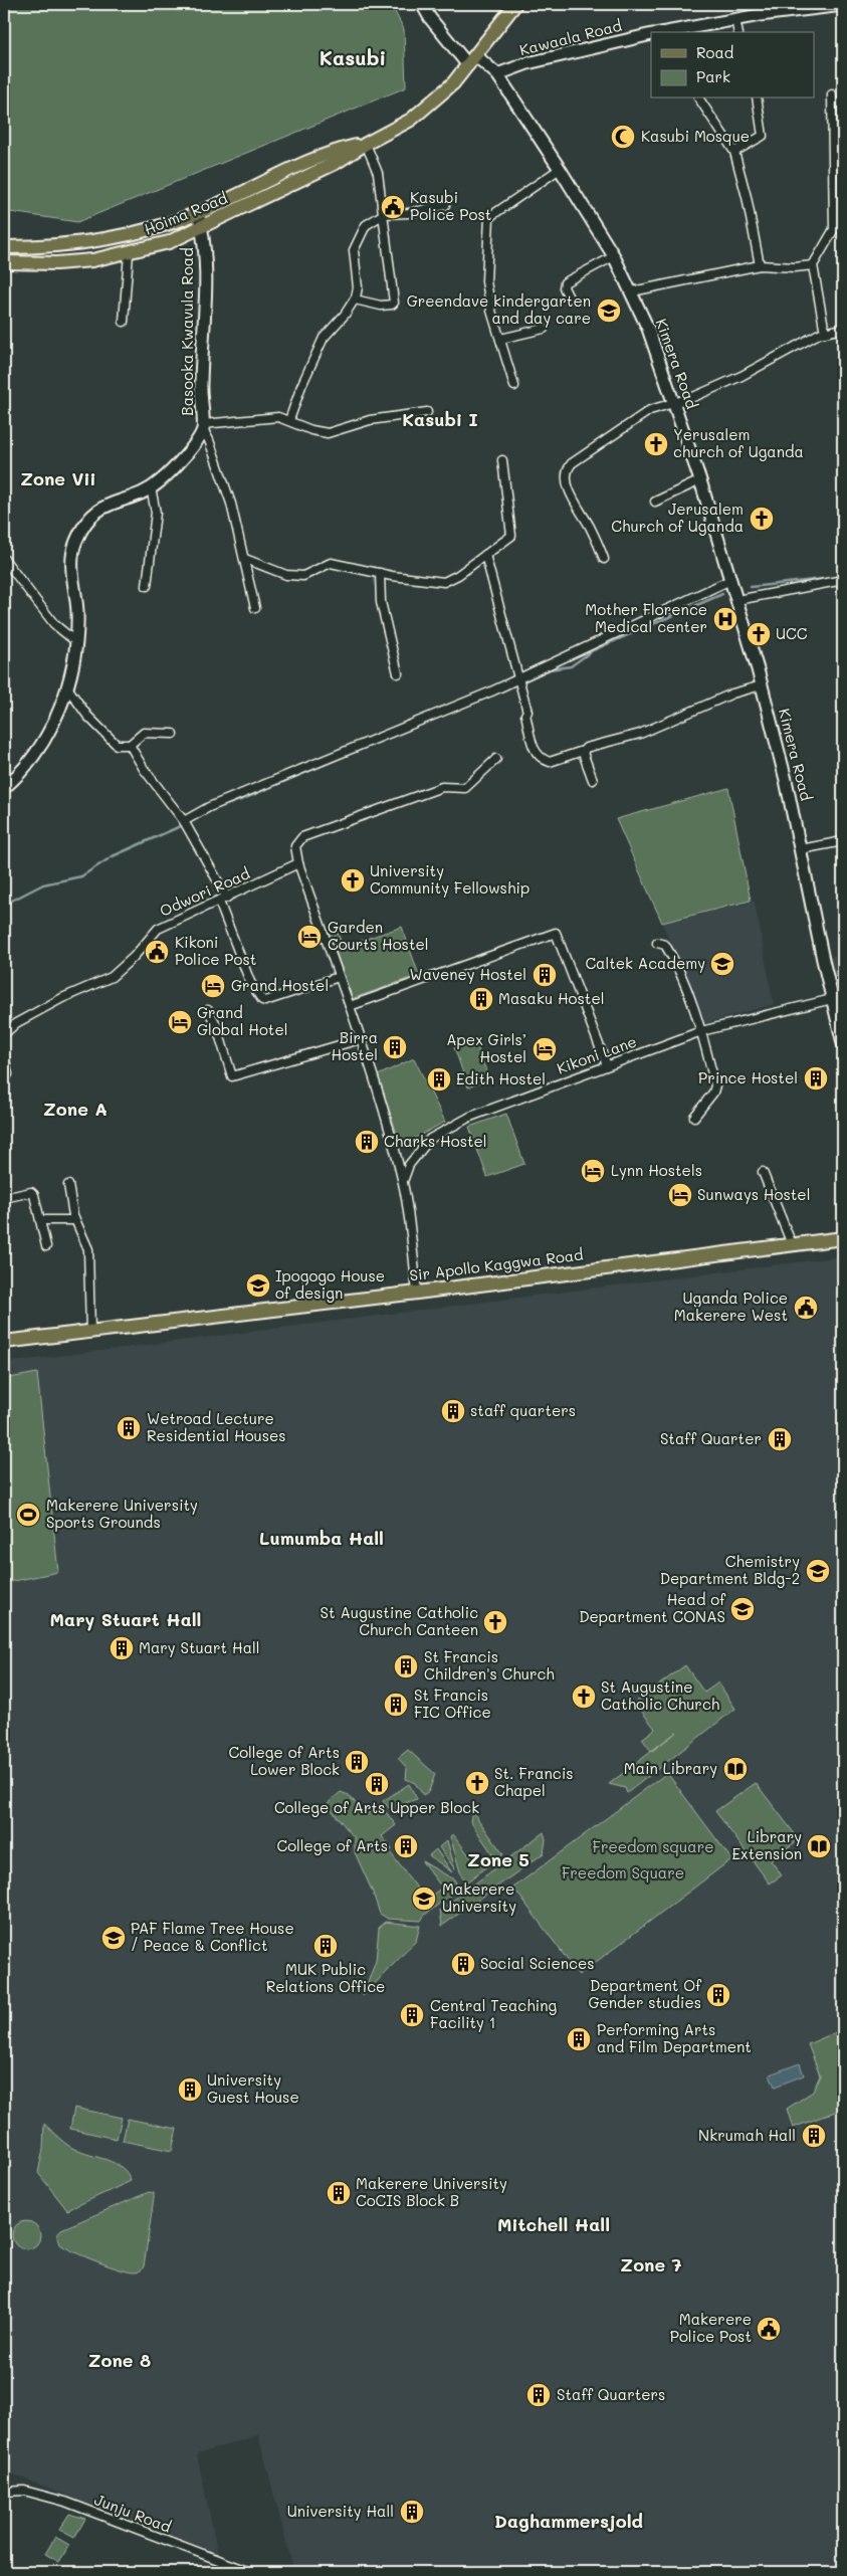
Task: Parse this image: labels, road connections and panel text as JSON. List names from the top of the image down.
{
  "streets": {
    "main road": ["Hoima Road", "Sir Apollo Kaggwa Road"],
    "street": [
      "Kawaala Road",
      "Basooka Kwavula Road",
      "Kimera Road",
      "Odwori Road",
      "Kikoni Lane",
      "Junju Road"
    ]
  },
  "crossings": [
    ["Kawaala Road", "Kimera Road"],
    ["Hoima Road", "Basooka Kwavula Road"],
    ["Hoima Road", "Kimera Road"],
    ["Kimera Road", "Kikoni Lane"]
  ],
  "districts": [
    "Kasubi",
    "Kasubi I",
    "Zone Vii",
    "Zone A",
    "Lumumba Hall",
    "Mary Stuart Hall",
    "Zone 5",
    "Mitchell Hall",
    "Zone 7",
    "Zone 8",
    "Daghammersjold"
  ],
  "parks": ["Freedom square", "Freedom Square"],
  "places": {
    "mosque": ["Kasubi Mosque"],
    "public building": [
      "Kasubi Police Post",
      "Kikoni Police Post",
      "Uganda Police Makerere West",
      "Makerere Police Post"
    ],
    "school or university": [
      "Greendave kindergarten and day care",
      "Caltek Academy",
      "Ipogogo House of design",
      "Chemistry Department Bldg-2",
      "Head of Department CONAS",
      "Makerere University",
      "PAF Flame Tree House / Peace & Conflict"
    ],
    "church": [
      "Yerusalem church of Uganda",
      "Jerusalem Church of Uganda",
      "UCC",
      "University Community Fellowship",
      "St Augustine Catholic Church Canteen",
      "St Augustine Catholic Church",
      "St. Francis Chapel"
    ],
    "hospital": ["Mother Florence Medical center"],
    "hotel": [
      "Garden Courts Hostel",
      "Grand Hostel",
      "Grand Global Hotel",
      "Apex Girls’ Hostel",
      "Lynn Hostels",
      "Sunways Hostel"
    ],
    "building": [
      "Waveney Hostel",
      "Masaku Hostel",
      "Birra Hostel",
      "Prince Hostel",
      "Edith Hostel",
      "Charks Hostel",
      "staff quarters",
      "Wetroad Lecture Residential Houses",
      "Staff Quarter",
      "Mary Stuart Hall",
      "St Francis Children's Church",
      "St Francis FIC Office",
      "College of Arts Lower Block",
      "College of Arts Upper Block",
      "College of Arts",
      "MUK Public Relations Office",
      "Social Sciences",
      "Department Of Gender studies",
      "Central Teaching Facility 1",
      "Performing Arts and Film Department",
      "University Guest House",
      "Nkrumah Hall",
      "Makerere University CoCIS Block B",
      "Staff Quarters",
      "University Hall"
    ],
    "sports": ["Makerere University Sports Grounds"],
    "library": ["Main Library", "Library Extension"]
  },
  "legend": ["Road", "Park"]
}
